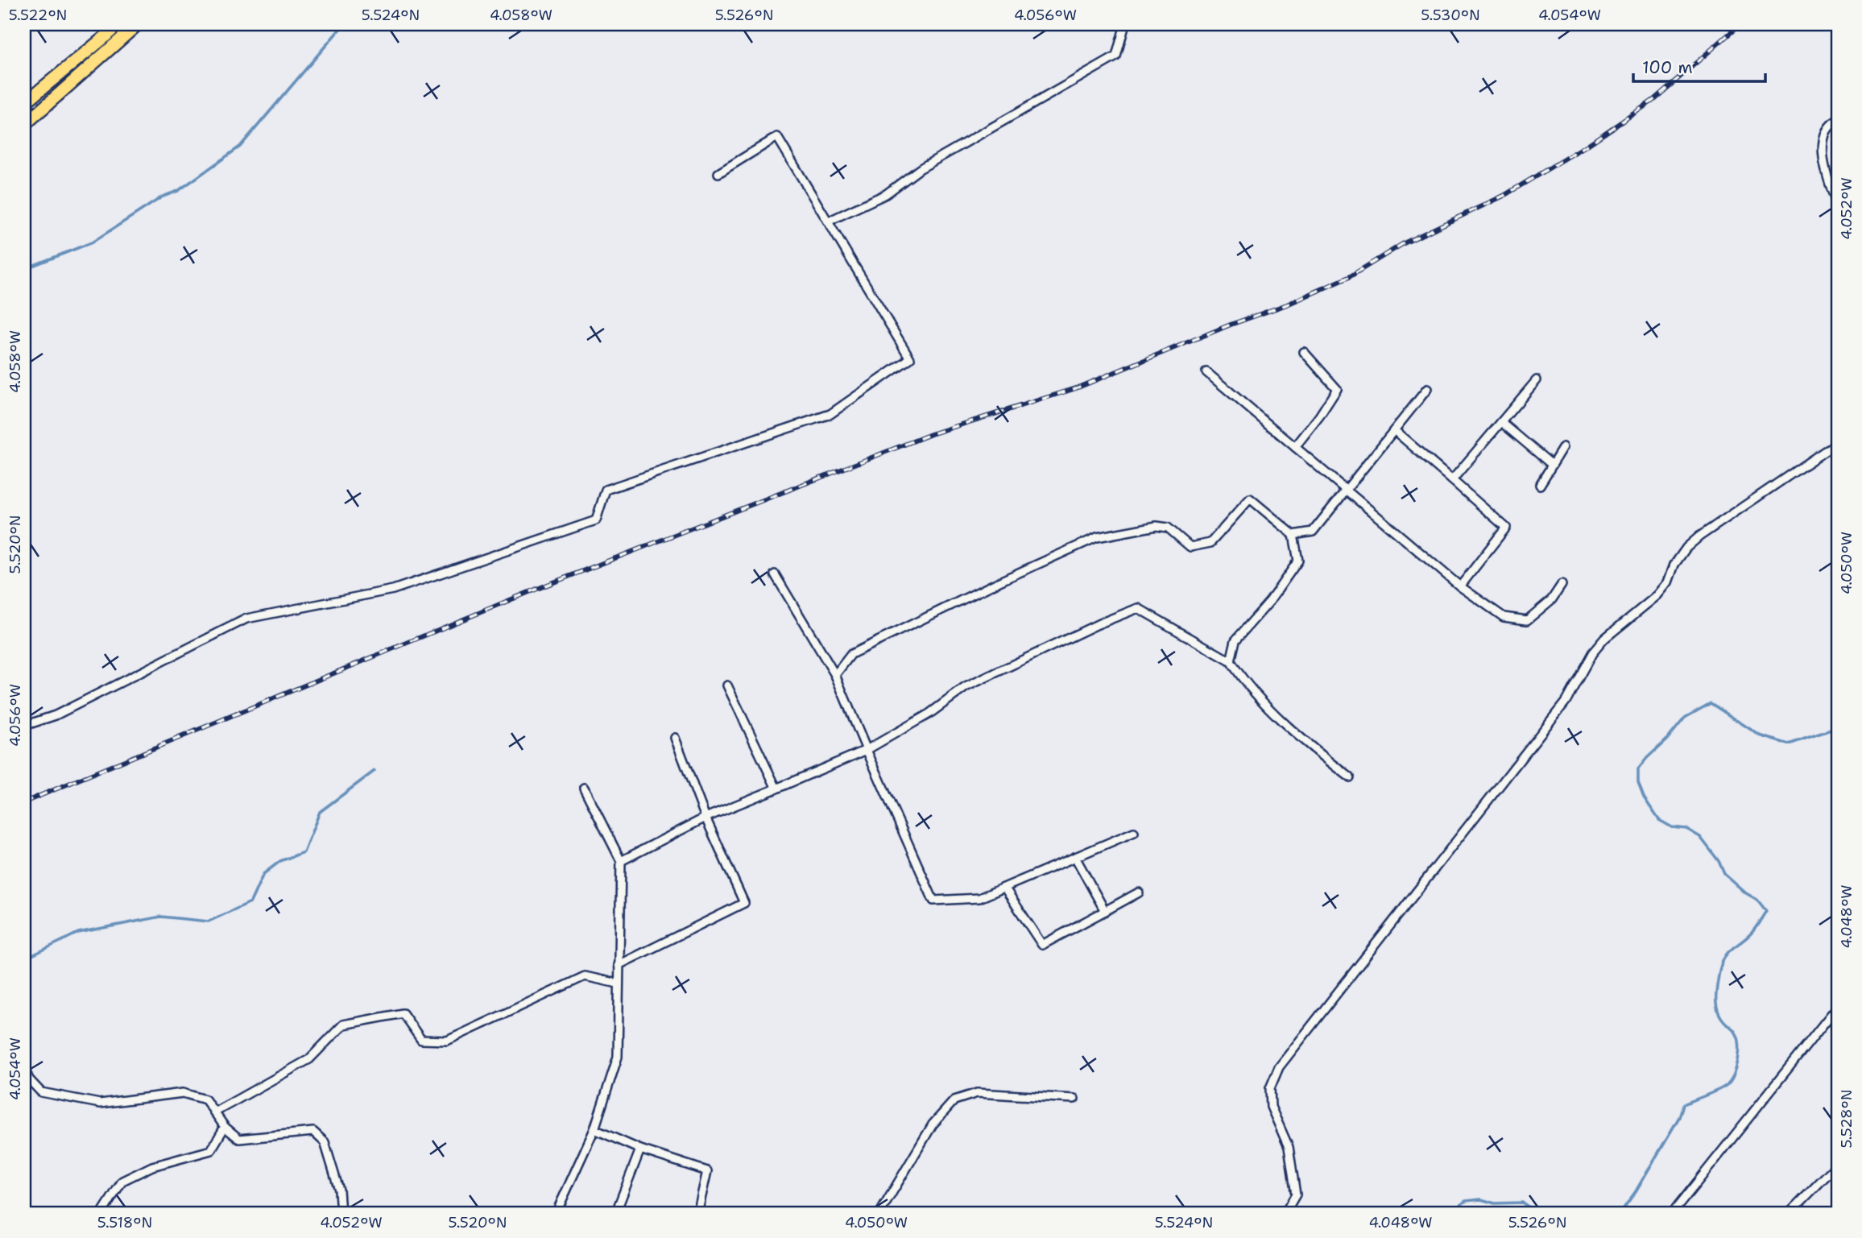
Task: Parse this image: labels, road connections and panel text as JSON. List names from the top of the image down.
{
  "scale_bar": "100 m",
  "coordinates": [
    "5.522°N",
    "5.524°N",
    "4.058°W",
    "5.526°N",
    "4.056°W",
    "5.530°N",
    "4.054°W",
    "4.052°W",
    "5.520°N",
    "4.050°W",
    "4.048°W",
    "5.528°N",
    "5.518°N"
  ]
}
